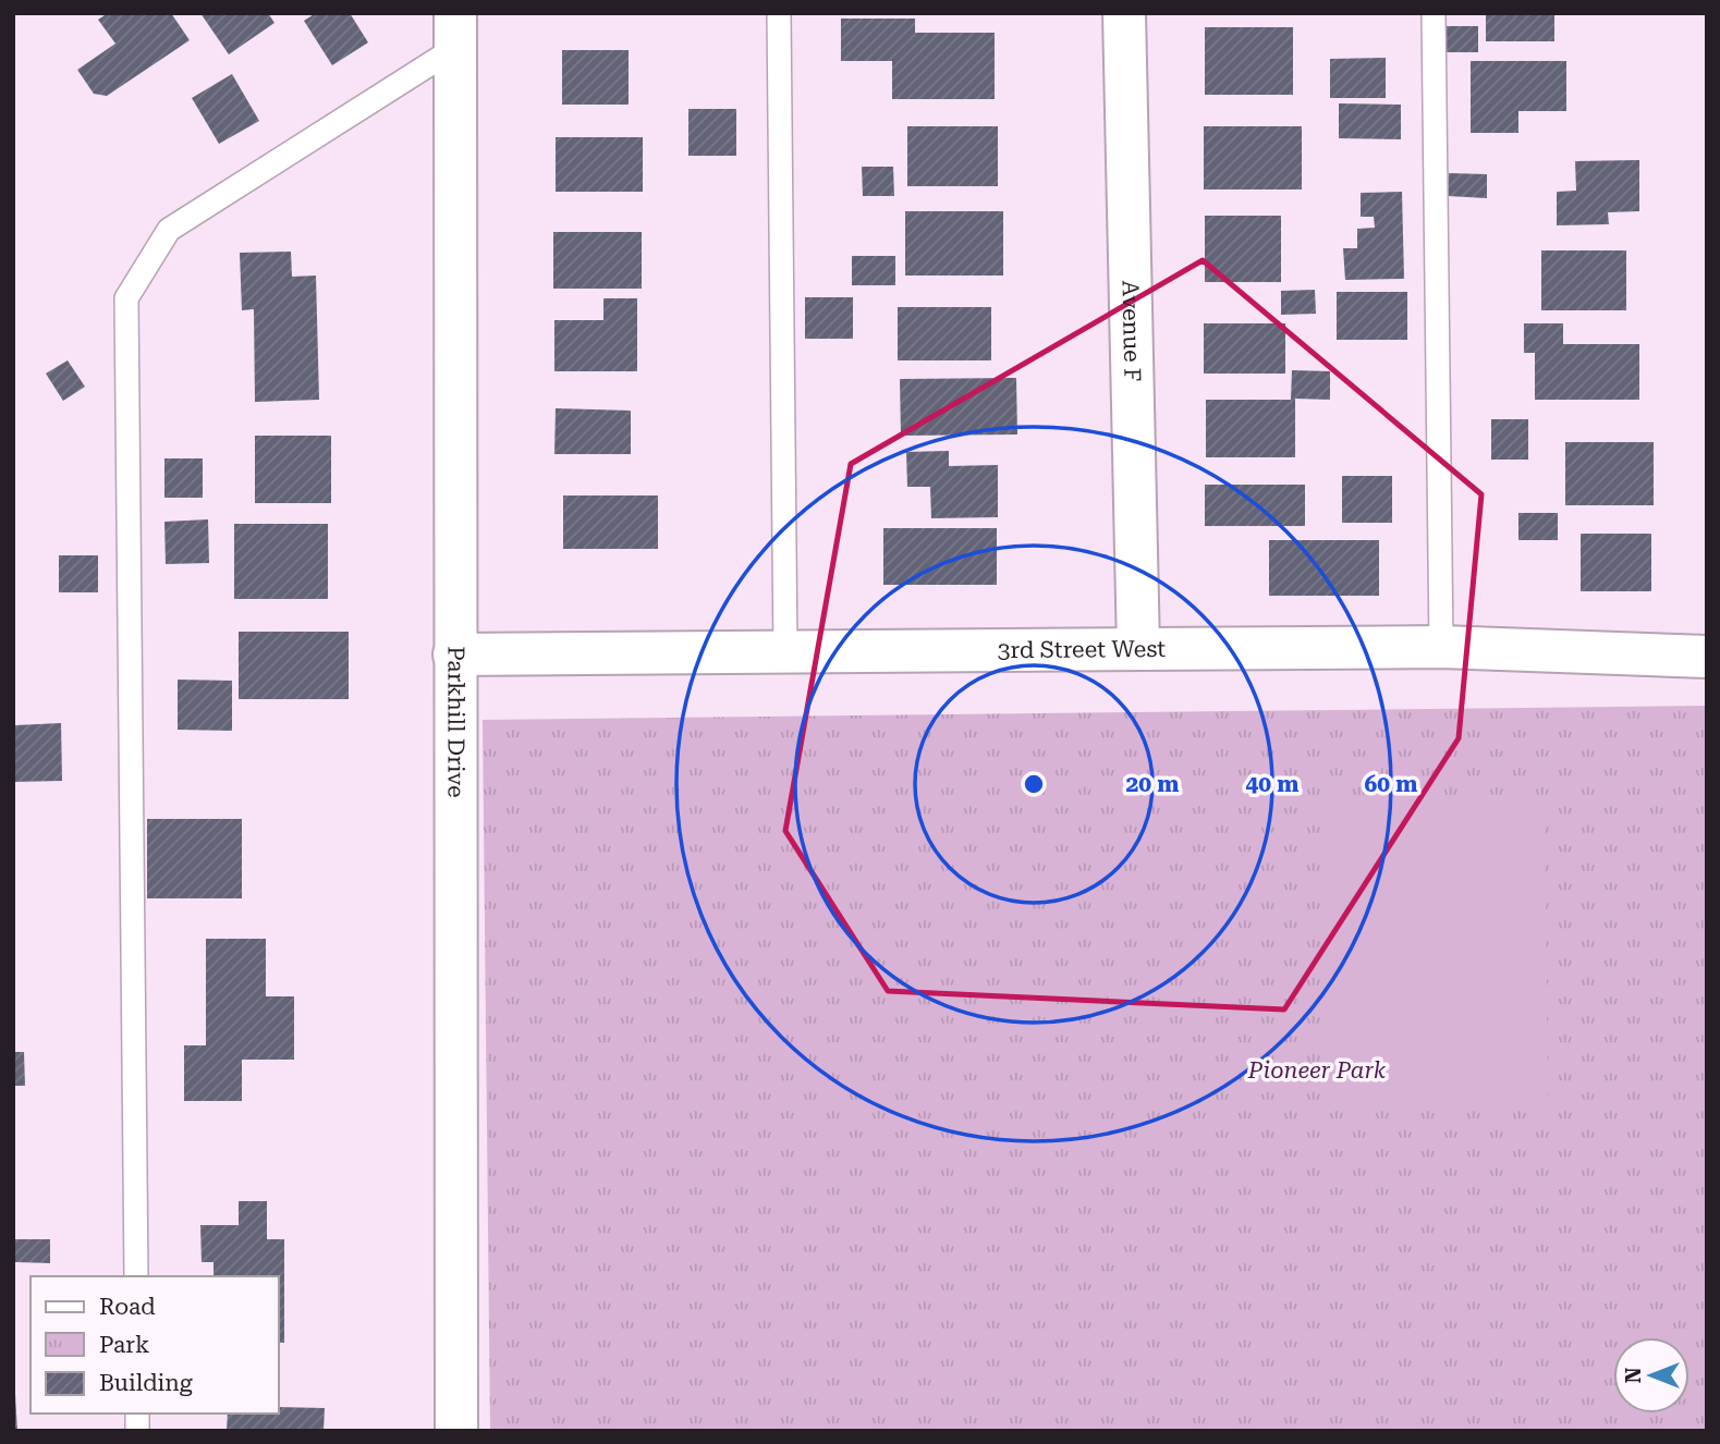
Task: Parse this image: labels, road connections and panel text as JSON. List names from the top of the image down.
{
  "streets": {
    "street": ["Avenue F", "3rd Street West", "Parkhill Drive"]
  },
  "crossings": [
    ["Avenue F", "3rd Street West"],
    ["3rd Street West", "Parkhill Drive"]
  ],
  "parks": ["Pioneer Park"],
  "legend": ["Road", "Park", "Building"],
  "north": "left",
  "rings": ["20 m", "40 m", "60 m"]
}
